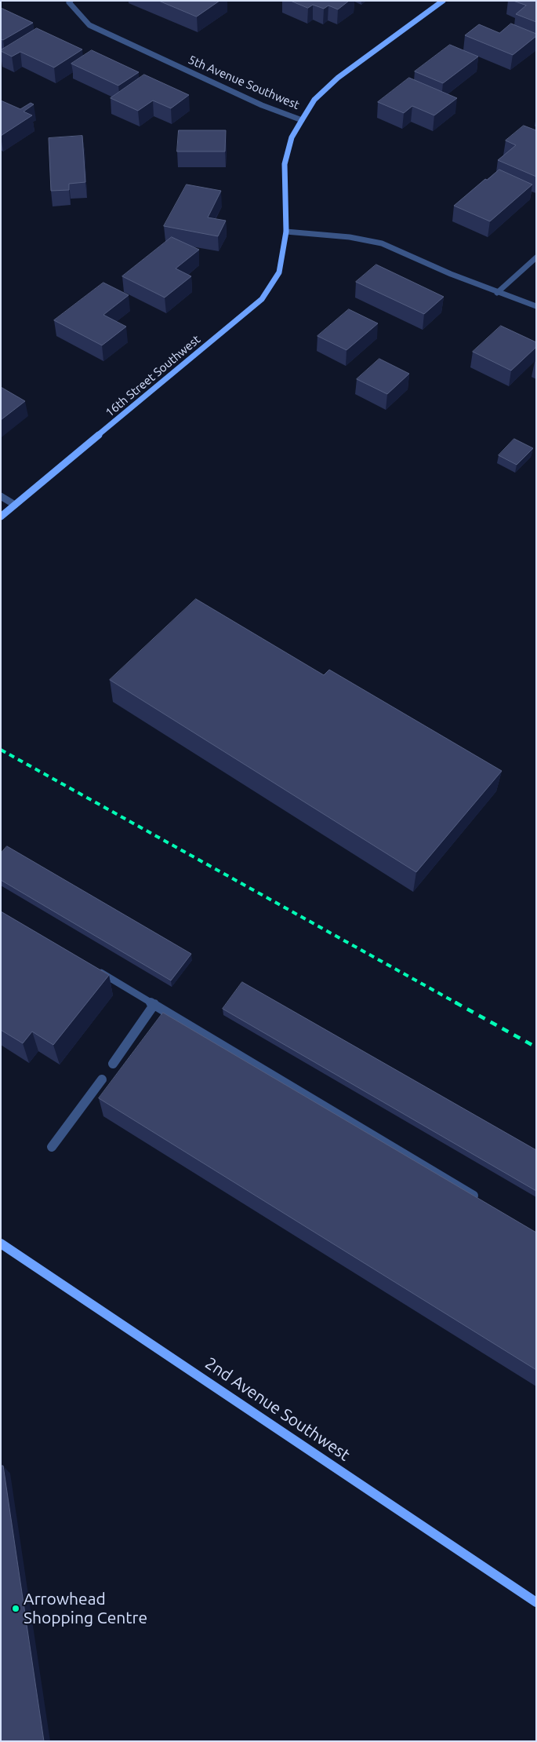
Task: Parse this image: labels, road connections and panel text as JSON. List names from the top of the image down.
{
  "streets": {
    "main road": ["5th Avenue Southwest", "16th Street Southwest", "2nd Avenue Southwest"]
  },
  "crossings": [
    ["5th Avenue Southwest", "16th Street Southwest"]
  ],
  "places": ["Arrowhead Shopping Centre"]
}
